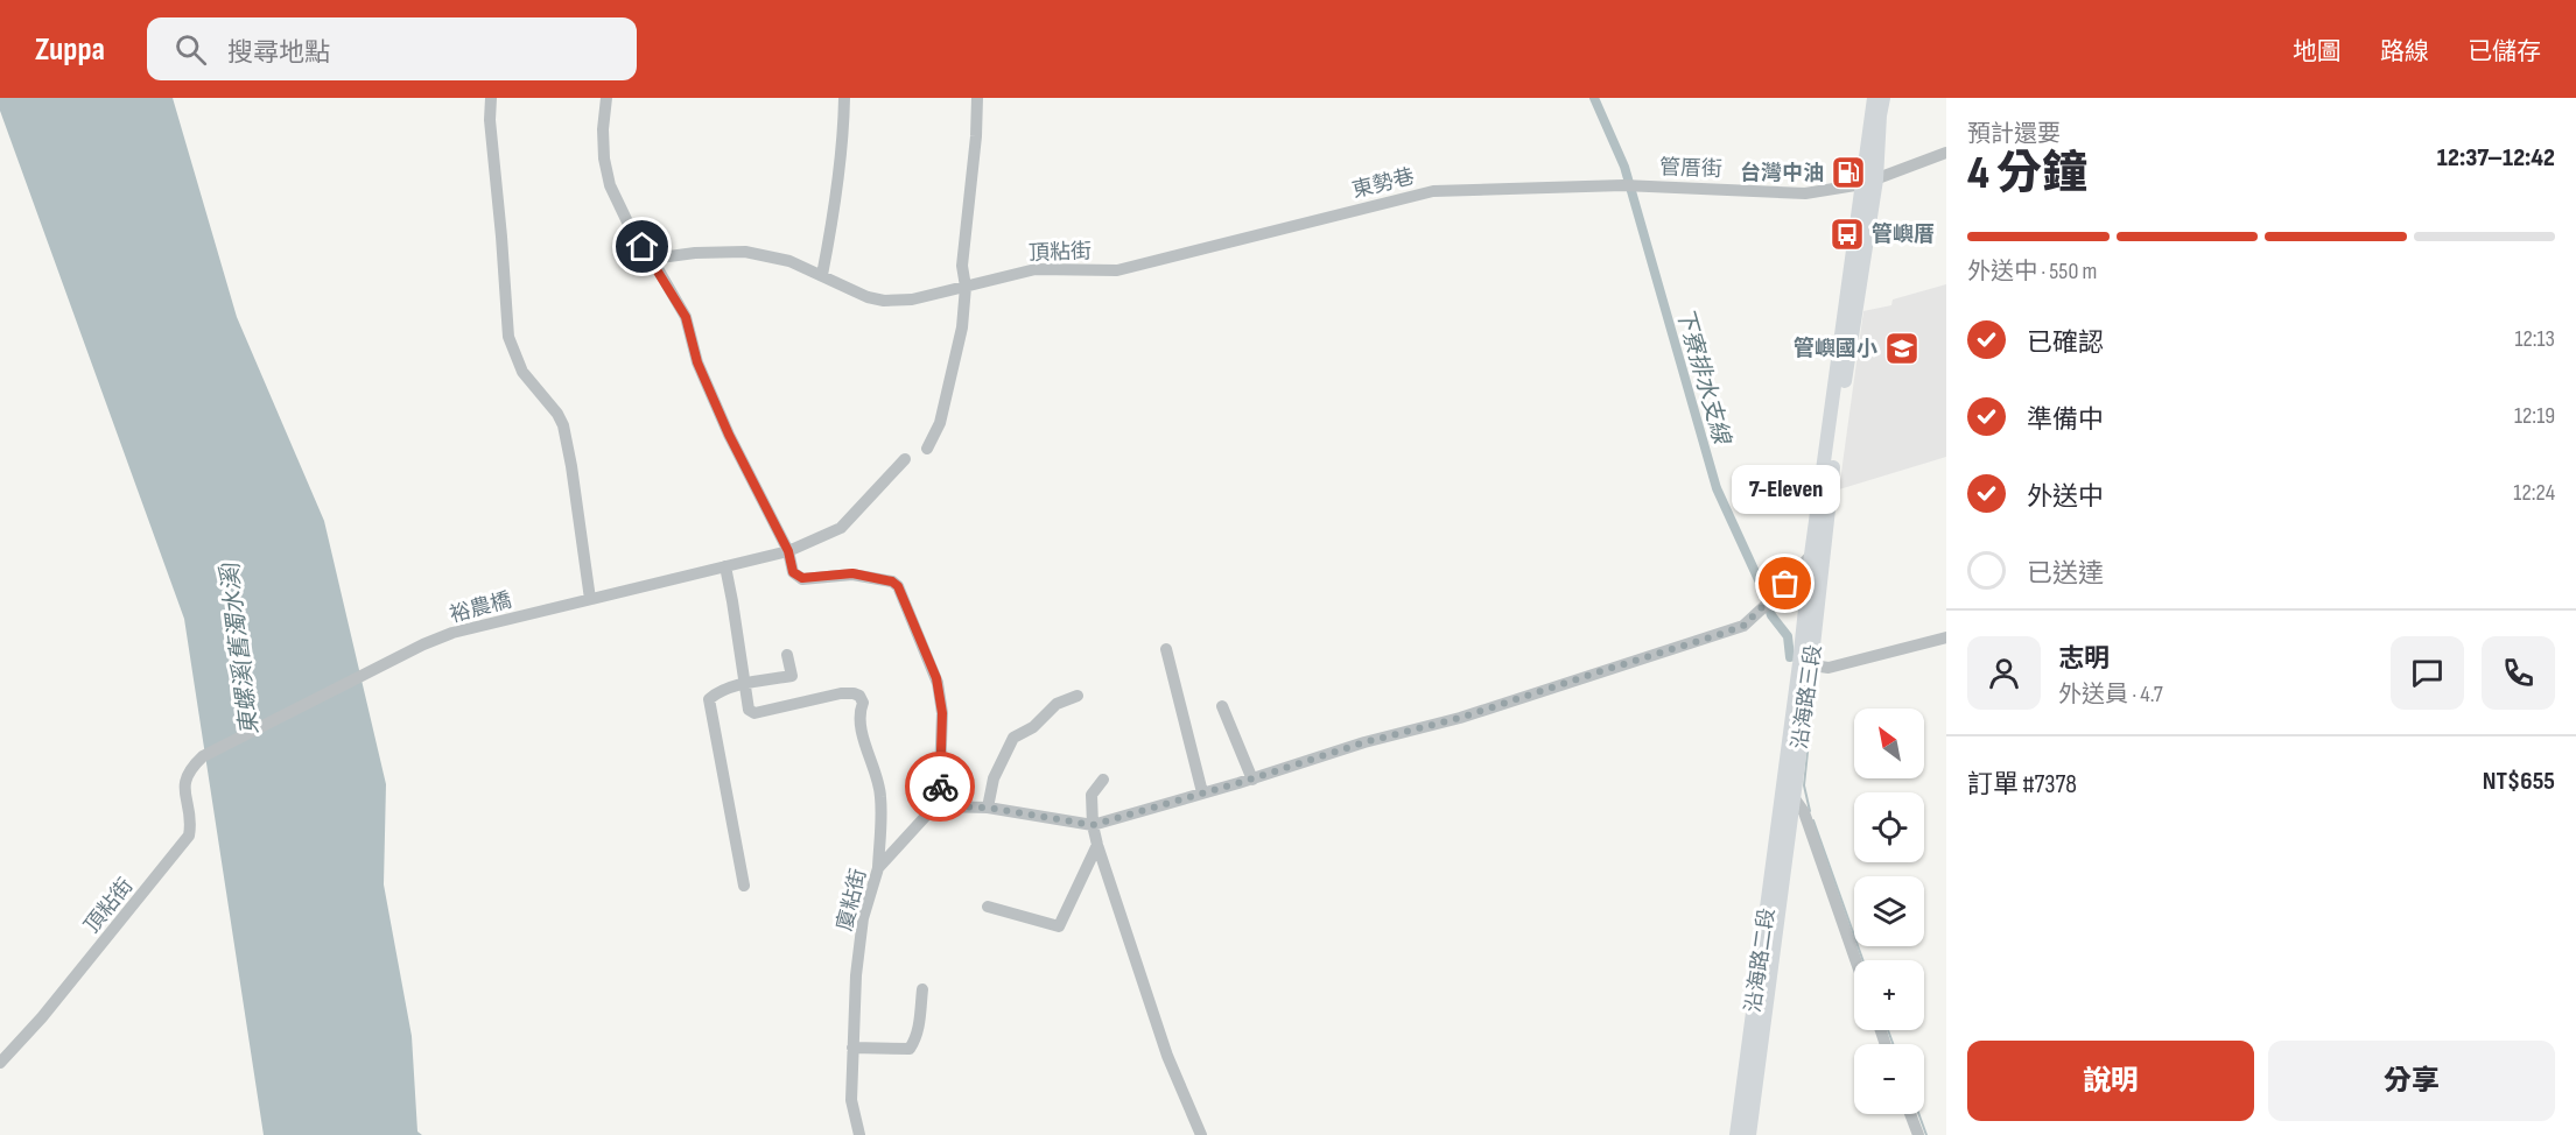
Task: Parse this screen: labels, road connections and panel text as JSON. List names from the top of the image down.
{
  "streets": {
    "main road": ["沿海路三段", "沿海路二段"],
    "street": [
      "管厝街",
      "東勢巷",
      "頂粘街",
      "裕農橋",
      "廈粘街"
    ]
  },
  "crossings": [
    ["管厝街", "東勢巷"],
    ["管厝街", "沿海路三段"],
    ["東勢巷", "頂粘街"],
    ["頂粘街", "裕農橋"],
    ["沿海路三段", "沿海路二段"]
  ],
  "water": ["下寮排水支線", "東螺溪(舊濁水溪)"],
  "places": {
    "fuel station": ["台灣中油"],
    "bus stop": ["管嶼厝"],
    "school or university": ["管嶼國小"],
    "other": ["7-Eleven"]
  },
  "north": "top left",
  "page": {
    "header": "Zuppa",
    "search": "搜尋地點",
    "nav": ["地圖", "路線", "已儲存"],
    "heading": ["4 分鐘", "預計還要", "12:37–12:42"],
    "panel": [
      "志明",
      "外送員 · 4.7",
      "訂單 #7378",
      "NT$655"
    ],
    "bar": "外送中 · 550 m",
    "list": [
      ["已確認", "12:13"],
      ["準備中", "12:19"],
      ["外送中", "12:24"],
      "已送達"
    ],
    "bubble": "7-Eleven",
    "map_buttons": ["+", "−"],
    "buttons": ["說明", "分享"]
  }
}
